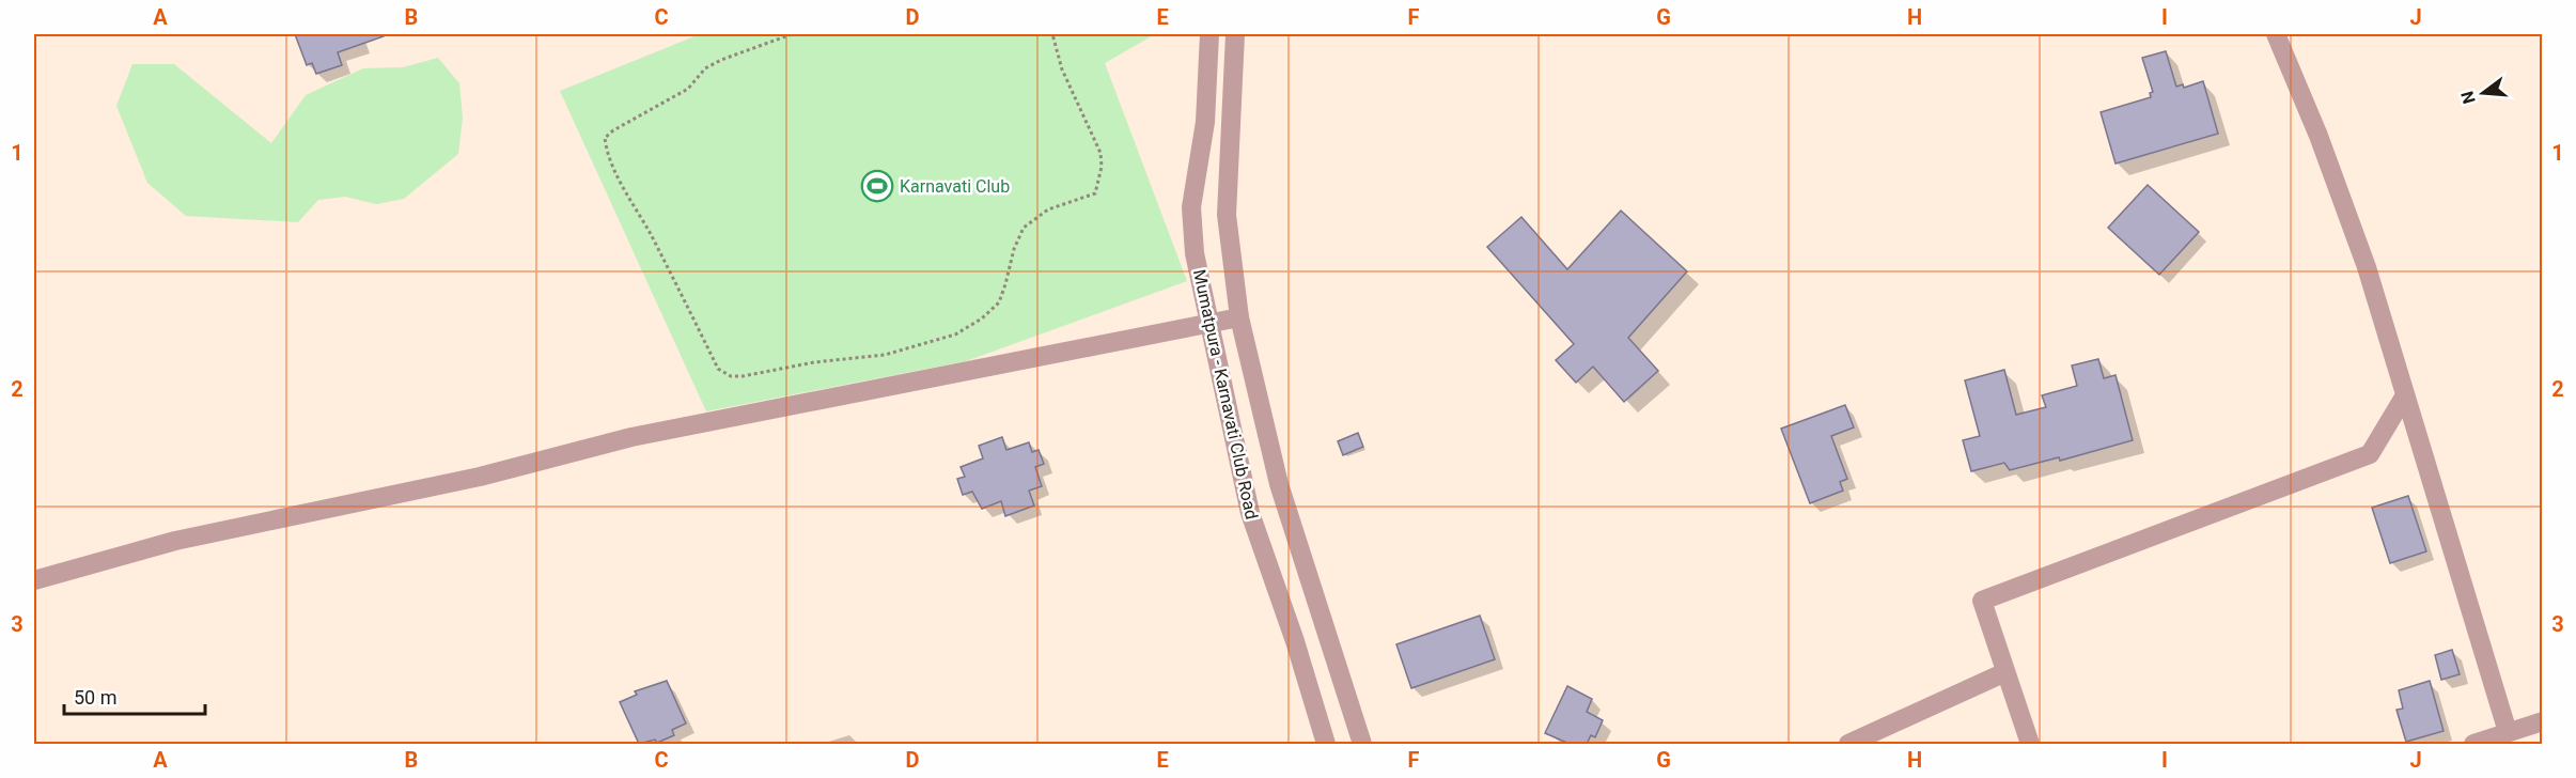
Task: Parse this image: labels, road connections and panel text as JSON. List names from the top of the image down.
{
  "streets": {
    "street": ["Mumatpura - Karnavati Club Road"]
  },
  "places": {
    "sports": ["Karnavati Club"]
  },
  "scale_bar": "50 m",
  "north": "left",
  "grid": {
    "columns": [
      "A",
      "B",
      "C",
      "D",
      "E",
      "F",
      "G",
      "H",
      "I",
      "J"
    ],
    "rows": ["1", "2", "3"]
  }
}
